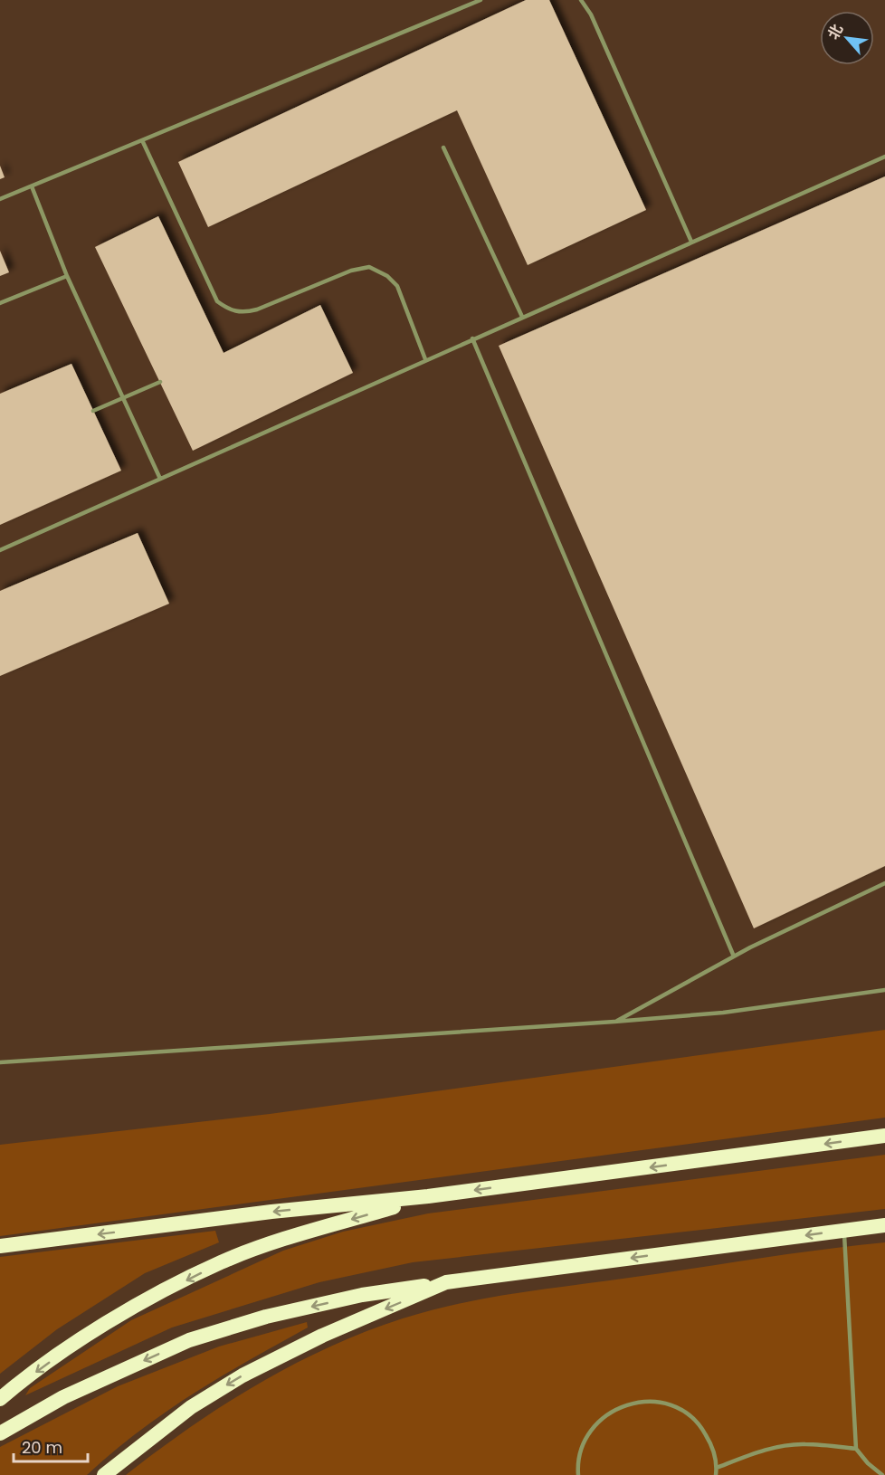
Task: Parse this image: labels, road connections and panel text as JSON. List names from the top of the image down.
{
  "scale_bar": "20 m",
  "north": "top left"
}
